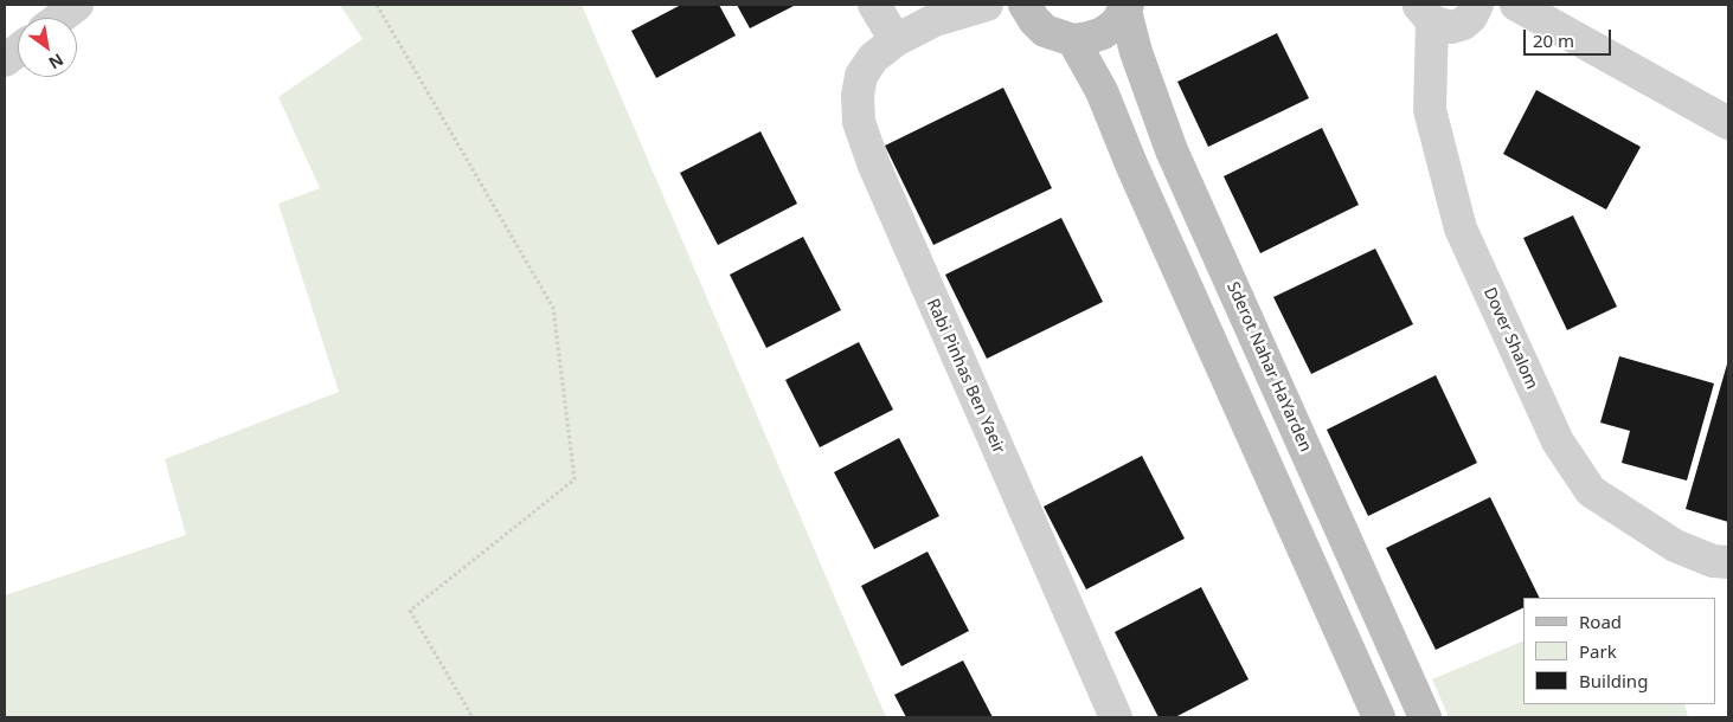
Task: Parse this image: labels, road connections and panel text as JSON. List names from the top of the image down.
{
  "streets": {
    "main road": ["Sderot Nahar HaYarden"],
    "street": ["Dover Shalom", "Rabi Pinhas Ben Yaeir"]
  },
  "legend": ["Road", "Park", "Building"],
  "scale_bar": "20 m",
  "north": "bottom right"
}
